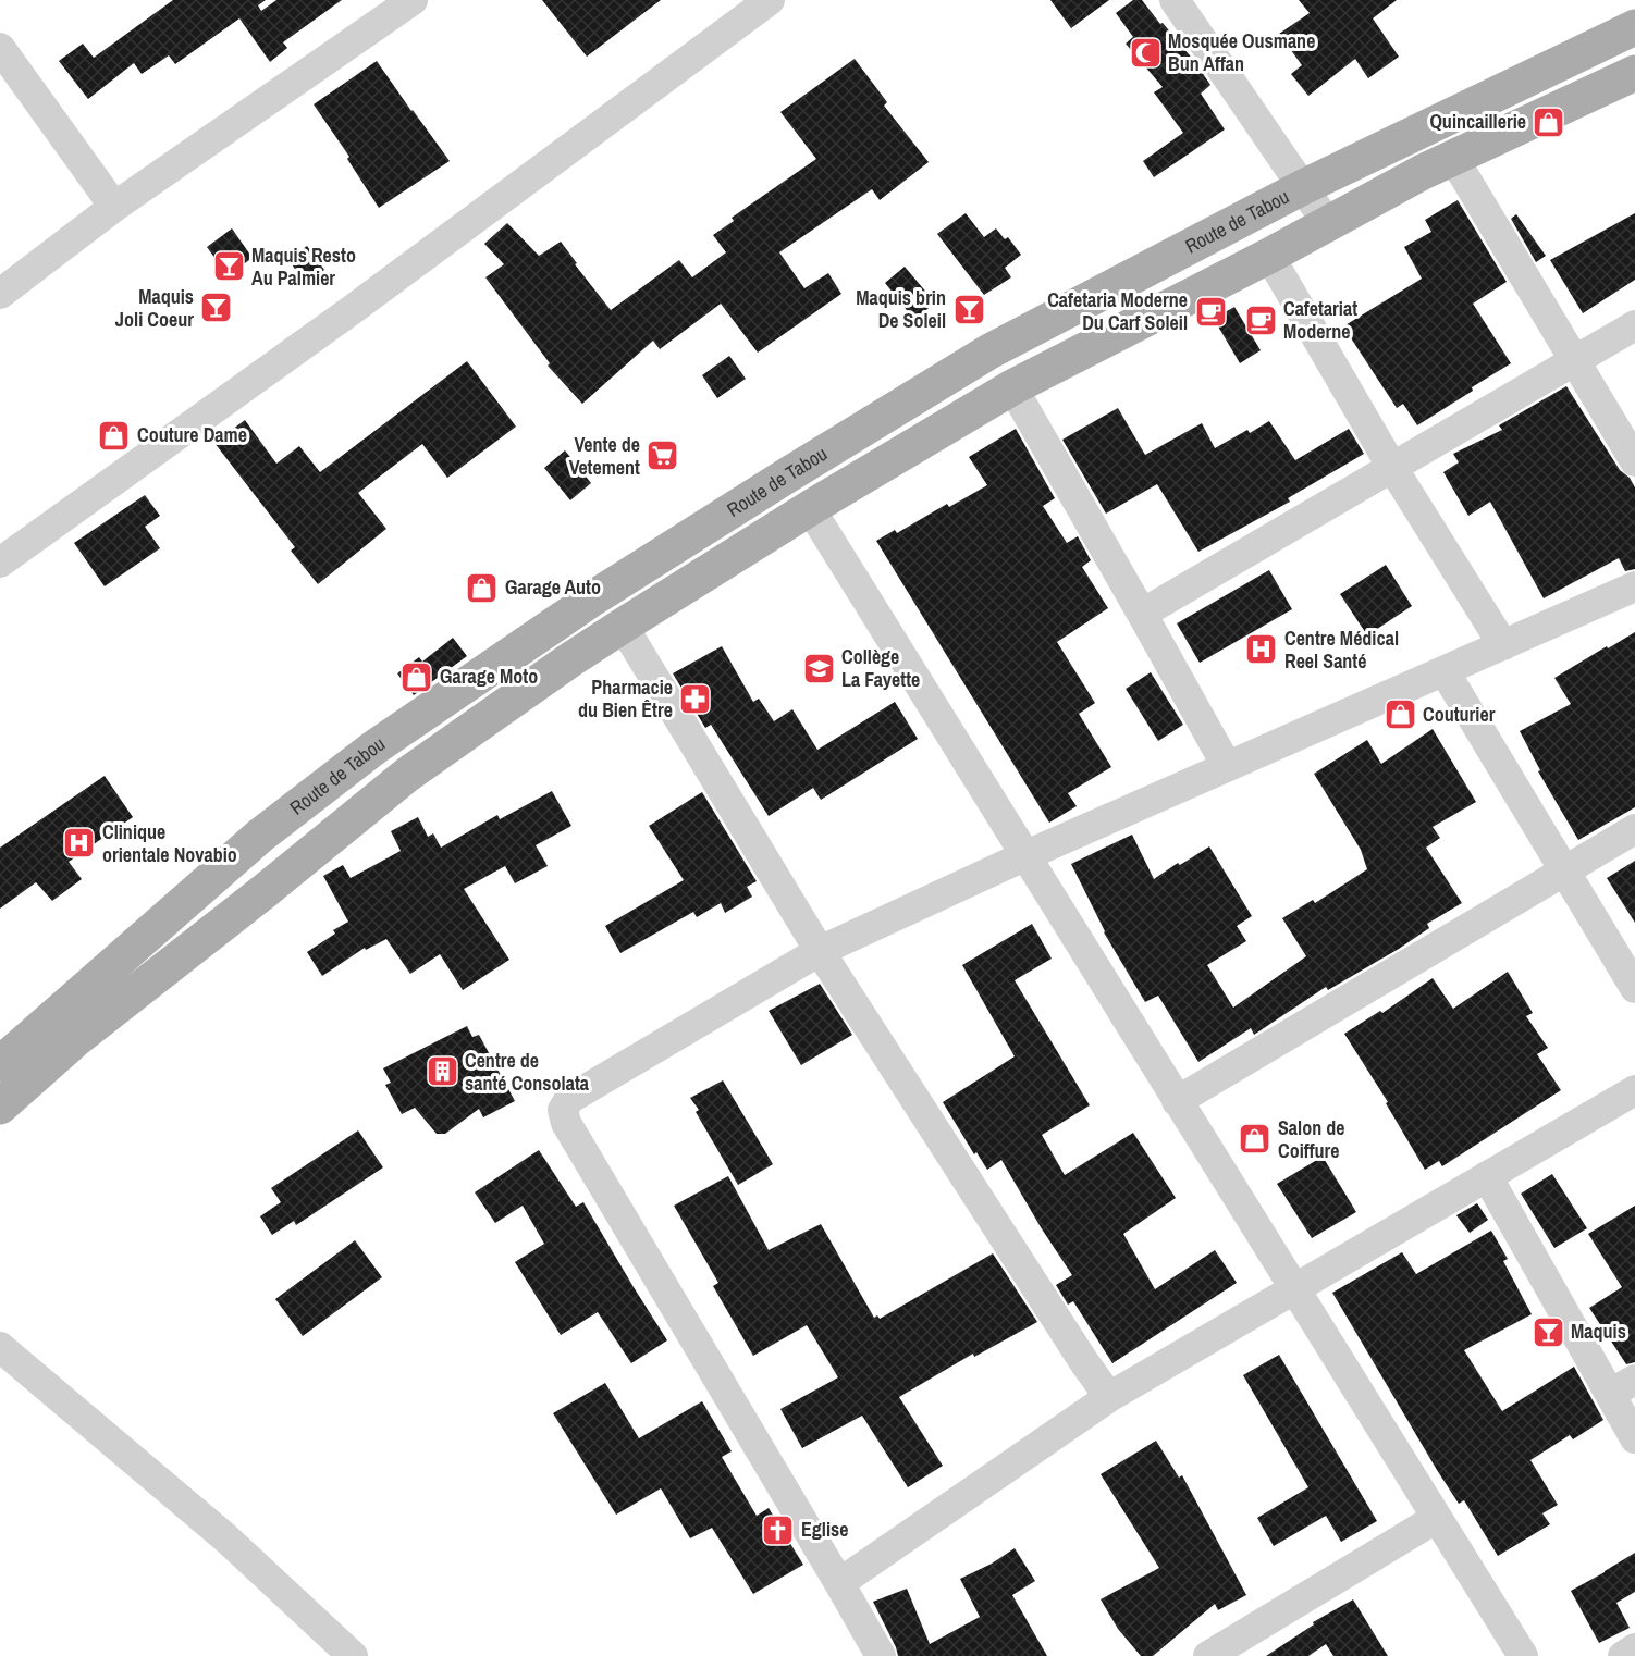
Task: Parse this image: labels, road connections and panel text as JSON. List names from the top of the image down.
{
  "streets": {
    "main road": ["Route de Tabou"]
  },
  "places": {
    "mosque": ["Mosquée Ousmane Bun Affan"],
    "shop": [
      "Quincaillerie",
      "Couture Dame",
      "Garage Auto",
      "Garage Moto",
      "Couturier",
      "Salon de Coiffure"
    ],
    "bar": [
      "Maquis Resto Au Palmier",
      "Maquis Joli Coeur",
      "Maquis brin De Soleil",
      "Maquis"
    ],
    "cafe": ["Cafetaria Moderne Du Carf Soleil", "Cafetariat Moderne"],
    "supermarket": ["Vente de Vetement"],
    "hospital": ["Centre Médical Reel Santé", "Clinique orientale Novabio"],
    "school or university": ["Collège La Fayette"],
    "pharmacy": ["Pharmacie du Bien Être"],
    "building": ["Centre de santé Consolata"],
    "church": ["Eglise"]
  }
}
